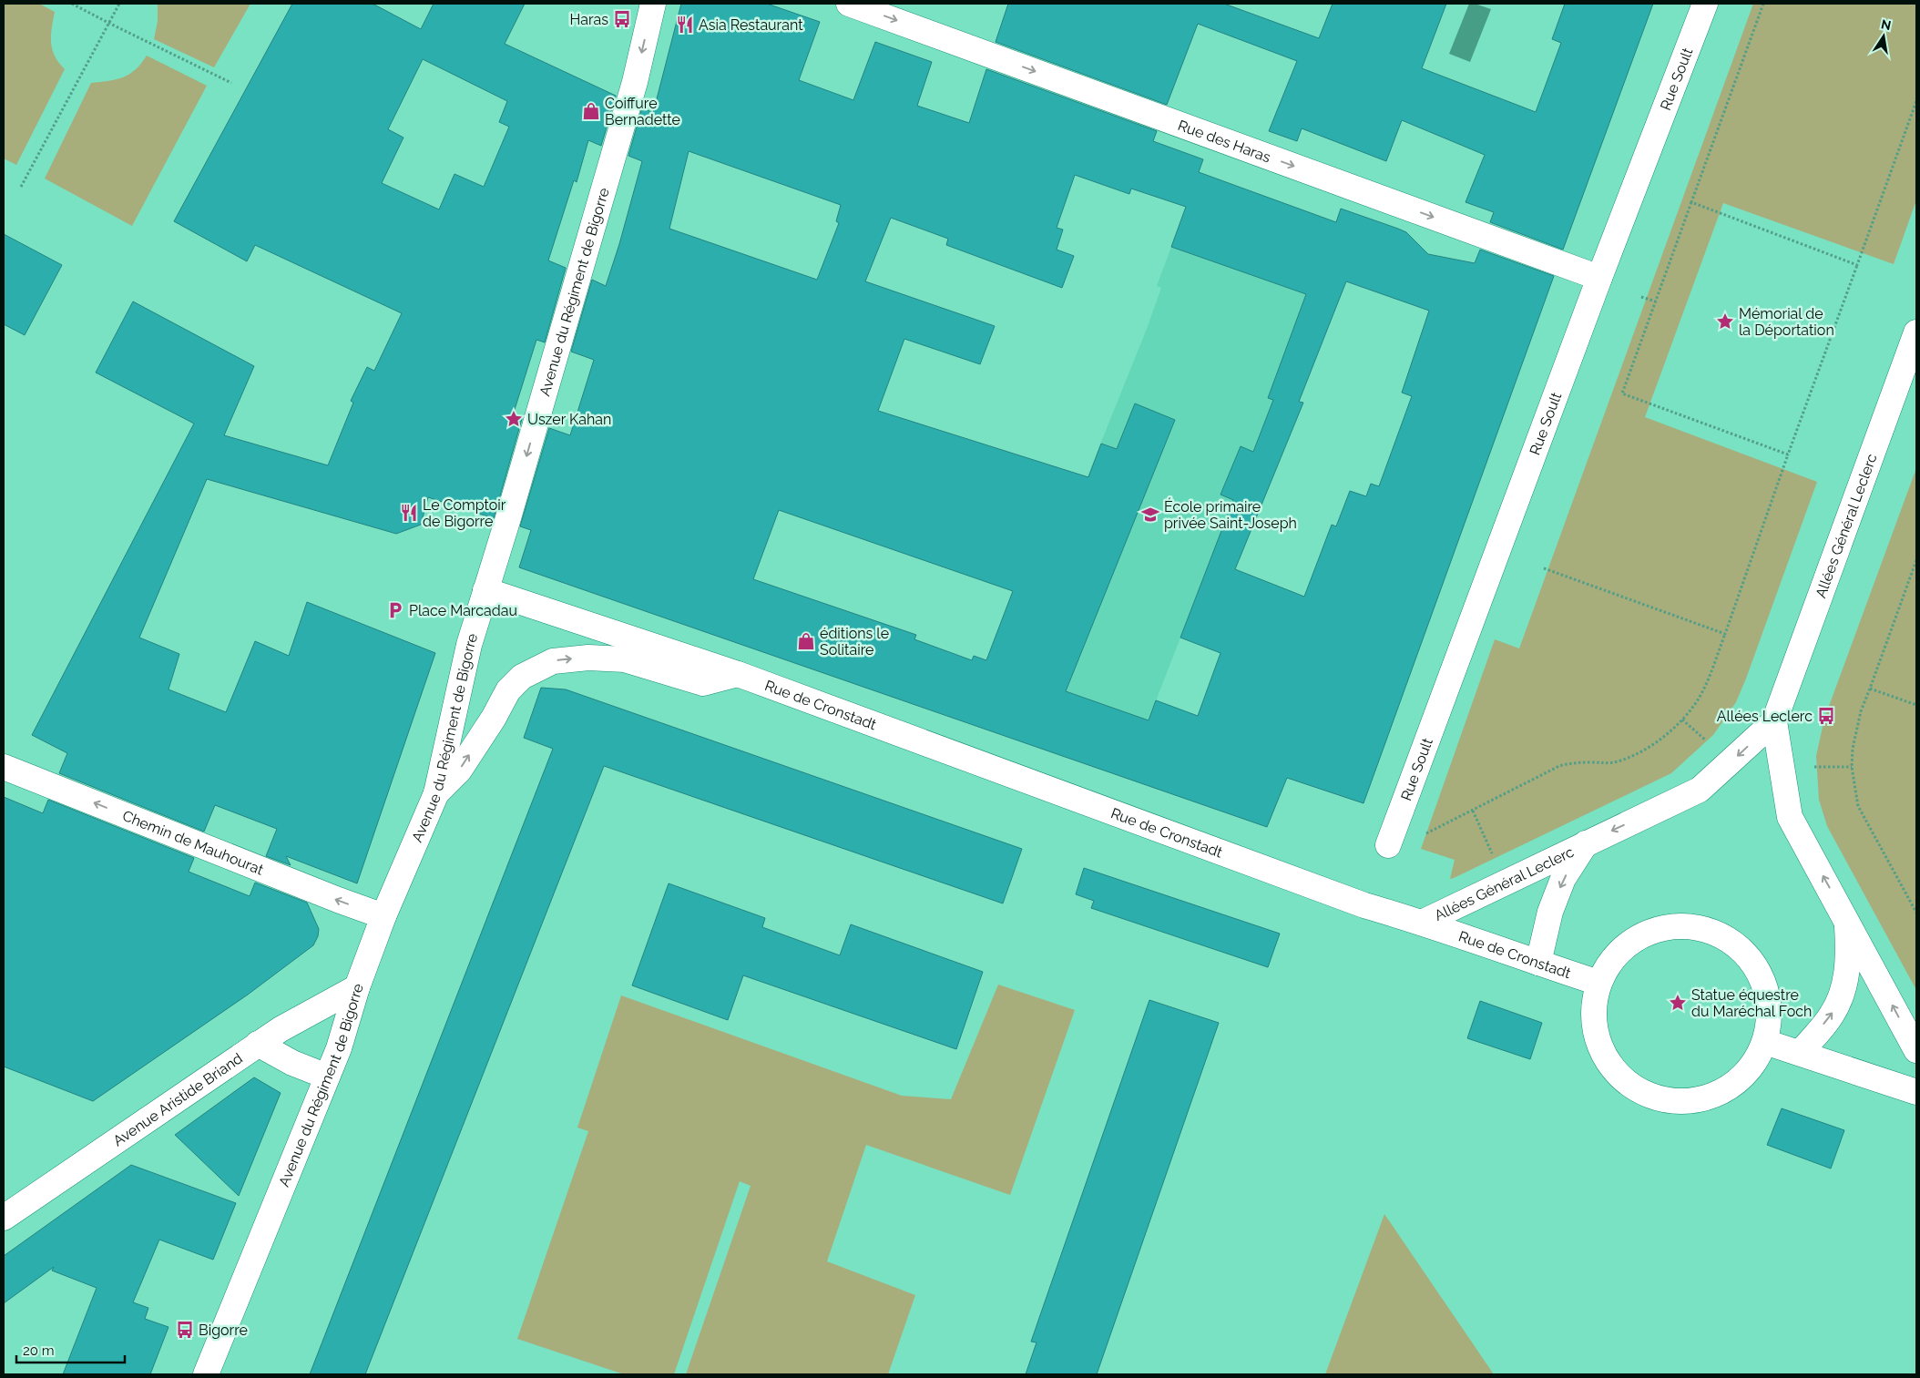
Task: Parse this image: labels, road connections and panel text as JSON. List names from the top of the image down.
{
  "streets": {
    "main road": [
      "Rue Soult",
      "Rue des Haras",
      "Avenue du Régiment de Bigorre",
      "Allées Général Leclerc",
      "Rue de Cronstadt",
      "Chemin de Mauhourat",
      "Avenue Aristide Briand"
    ]
  },
  "crossings": [
    ["Rue Soult", "Rue des Haras"],
    ["Avenue du Régiment de Bigorre", "Rue de Cronstadt"],
    ["Avenue du Régiment de Bigorre", "Chemin de Mauhourat"],
    ["Avenue du Régiment de Bigorre", "Avenue Aristide Briand"],
    ["Allées Général Leclerc", "Rue de Cronstadt"]
  ],
  "one_way": ["Rue des Haras", "Avenue du Régiment de Bigorre", "Chemin de Mauhourat"],
  "places": {
    "bus stop": ["Haras", "Allées Leclerc", "Bigorre"],
    "restaurant": ["Asia Restaurant", "Le Comptoir de Bigorre"],
    "shop": ["Coiffure Bernadette", "éditions le Solitaire"],
    "place": ["Mémorial de la Déportation", "Uszer Kahan", "Statue équestre du Maréchal Foch"],
    "school or university": ["École primaire privée Saint-Joseph"],
    "parking": ["Place Marcadau"]
  },
  "scale_bar": "20 m",
  "north": "top"
}
